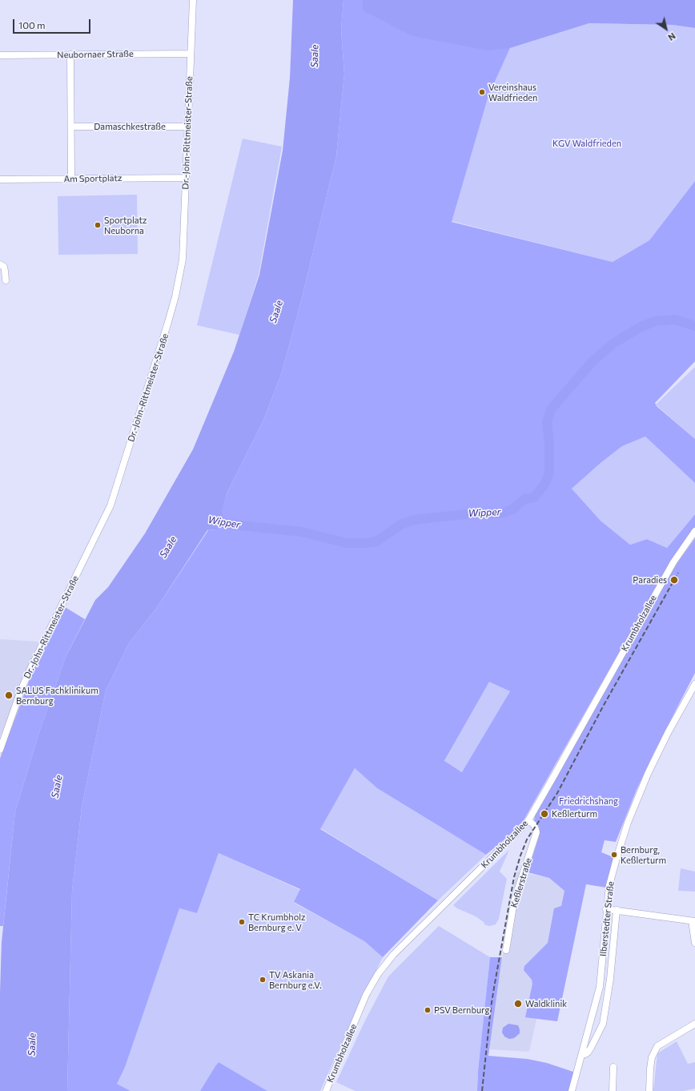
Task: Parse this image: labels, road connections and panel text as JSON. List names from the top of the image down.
{
  "streets": {
    "street": [
      "Neubornaer Straße",
      "Damaschkestraße",
      "Dr.-John-Rittmeister-Straße",
      "Am Sportplatz",
      "Krumbholzallee",
      "Keßlerstraße",
      "Ilberstedter Straße"
    ]
  },
  "crossings": [
    ["Neubornaer Straße", "Dr.-John-Rittmeister-Straße"],
    ["Damaschkestraße", "Dr.-John-Rittmeister-Straße"],
    ["Dr.-John-Rittmeister-Straße", "Am Sportplatz"],
    ["Krumbholzallee", "Keßlerstraße"]
  ],
  "water": ["Saale", "Wipper"],
  "parks": ["KGV Waldfrieden", "Friedrichshang"],
  "places": [
    "Vereinshaus Waldfrieden",
    "Sportplatz Neuborna",
    "Paradies",
    "SALUS Fachklinikum Bernburg",
    "Keßlerturm",
    "Bernburg, Keßlerturm",
    "TC Krumbholz Bernburg e. V",
    "TV Askania Bernburg e.V.",
    "Waldklinik",
    "PSV Bernburg"
  ],
  "scale_bar": "100 m",
  "north": "bottom right"
}
